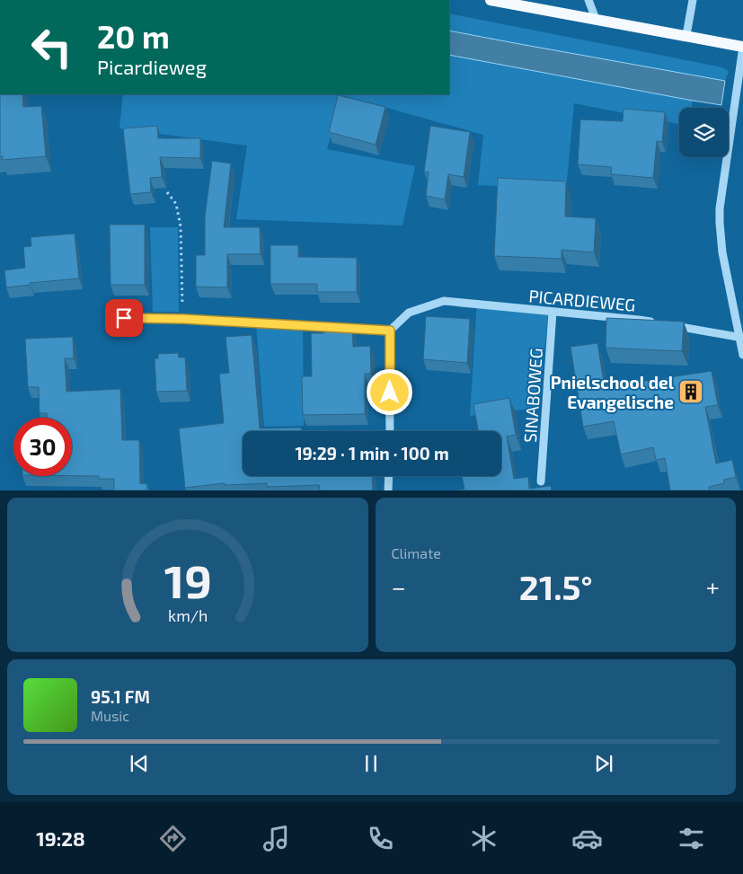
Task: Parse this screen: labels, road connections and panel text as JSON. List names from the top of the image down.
{
  "streets": {
    "street": ["PICARDIEWEG", "SINABOWEG"]
  },
  "crossings": [
    ["PICARDIEWEG", "SINABOWEG"]
  ],
  "places": {
    "building": ["Pnielschool del Evangelische"]
  },
  "page": {
    "turn": ["20 m", "Picardieweg"],
    "limit": "30",
    "trip": "19:29 · 1 min · 100 m",
    "tile": "Climate",
    "heat": ["−", "21.5°", "+"],
    "song": ["95.1 FM", "Music"],
    "tabs": "19:28",
    "gauge": ["19", "km/h"]
  }
}
